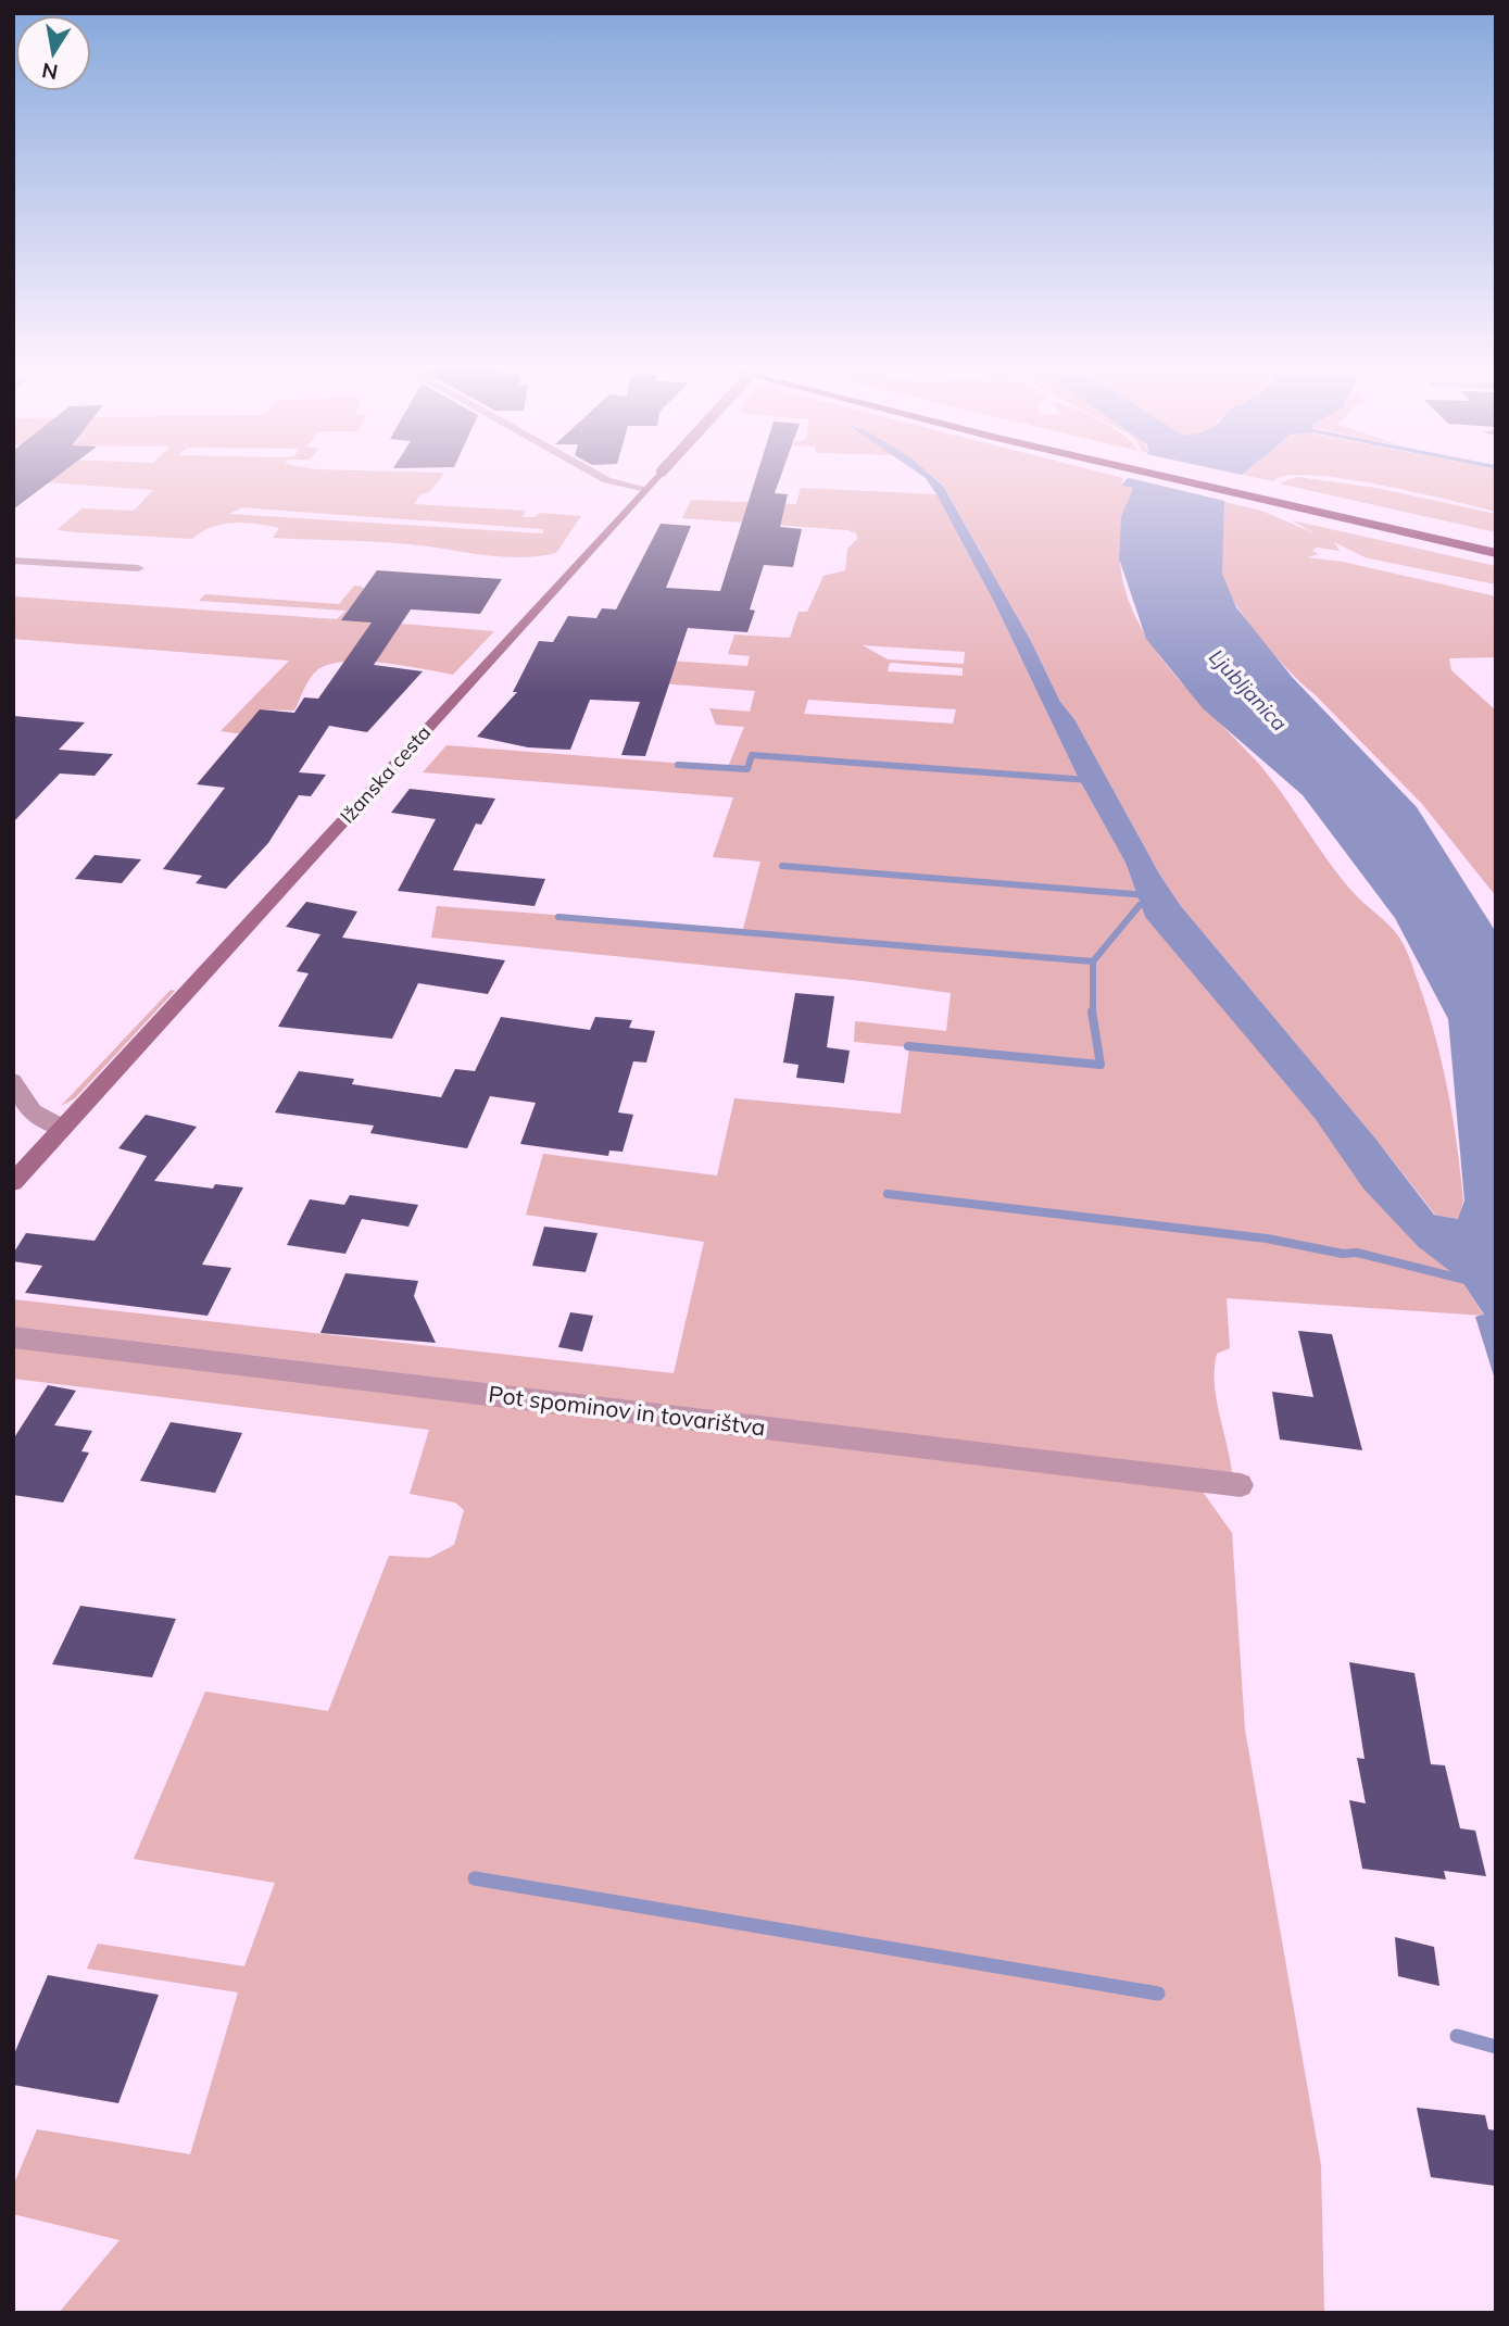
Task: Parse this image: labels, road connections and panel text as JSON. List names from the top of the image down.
{
  "streets": {
    "main road": ["Ižanska cesta"],
    "street": ["Pot spominov in tovarištva"]
  },
  "water": ["Ljubljanica"],
  "north": "bottom"
}
